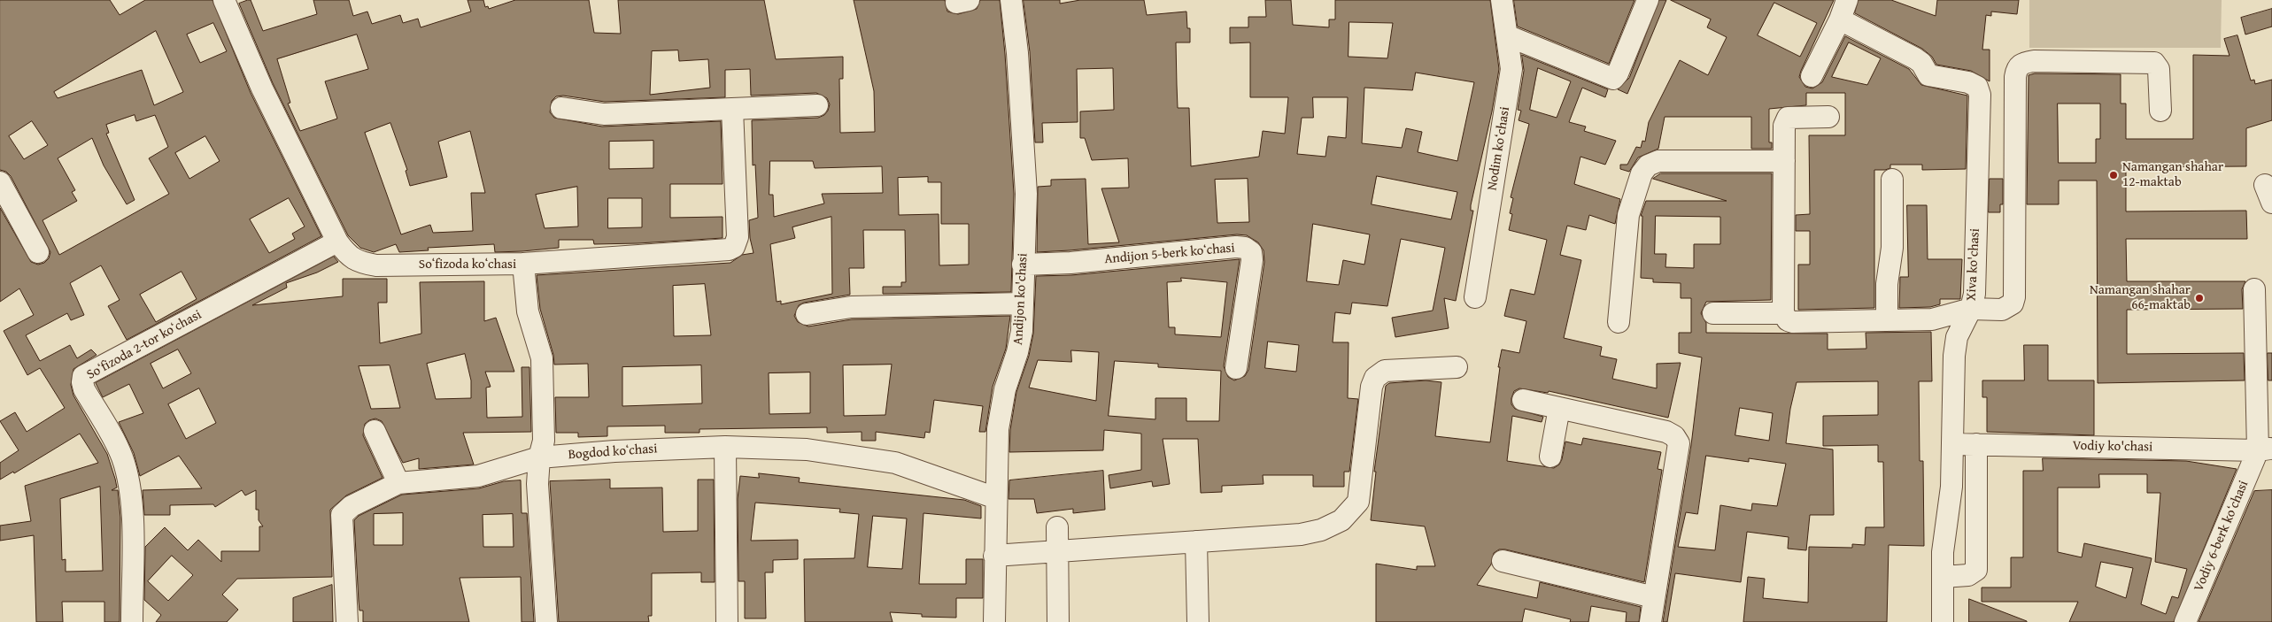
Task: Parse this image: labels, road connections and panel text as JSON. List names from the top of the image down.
{
  "streets": {
    "street": [
      "Nodim koʻchasi",
      "Аndijon 5-berk koʻchasi",
      "Soʻfizoda koʻchasi",
      "Xiva ko'chasi",
      "Andijon ko'chasi",
      "Soʻfizoda 2-tor koʻchasi",
      "Vodiy ko'chasi",
      "Bogdod koʻchasi",
      "Vodiy 6-berk koʻchasi"
    ]
  },
  "crossings": [
    ["Аndijon 5-berk koʻchasi", "Andijon ko'chasi"],
    ["Soʻfizoda koʻchasi", "Soʻfizoda 2-tor koʻchasi"],
    ["Xiva ko'chasi", "Vodiy ko'chasi"],
    ["Andijon ko'chasi", "Bogdod koʻchasi"],
    ["Vodiy ko'chasi", "Vodiy 6-berk koʻchasi"]
  ],
  "places": ["Namangan shahar 12-maktab", "Namangan shahar 66-maktab"]
}
